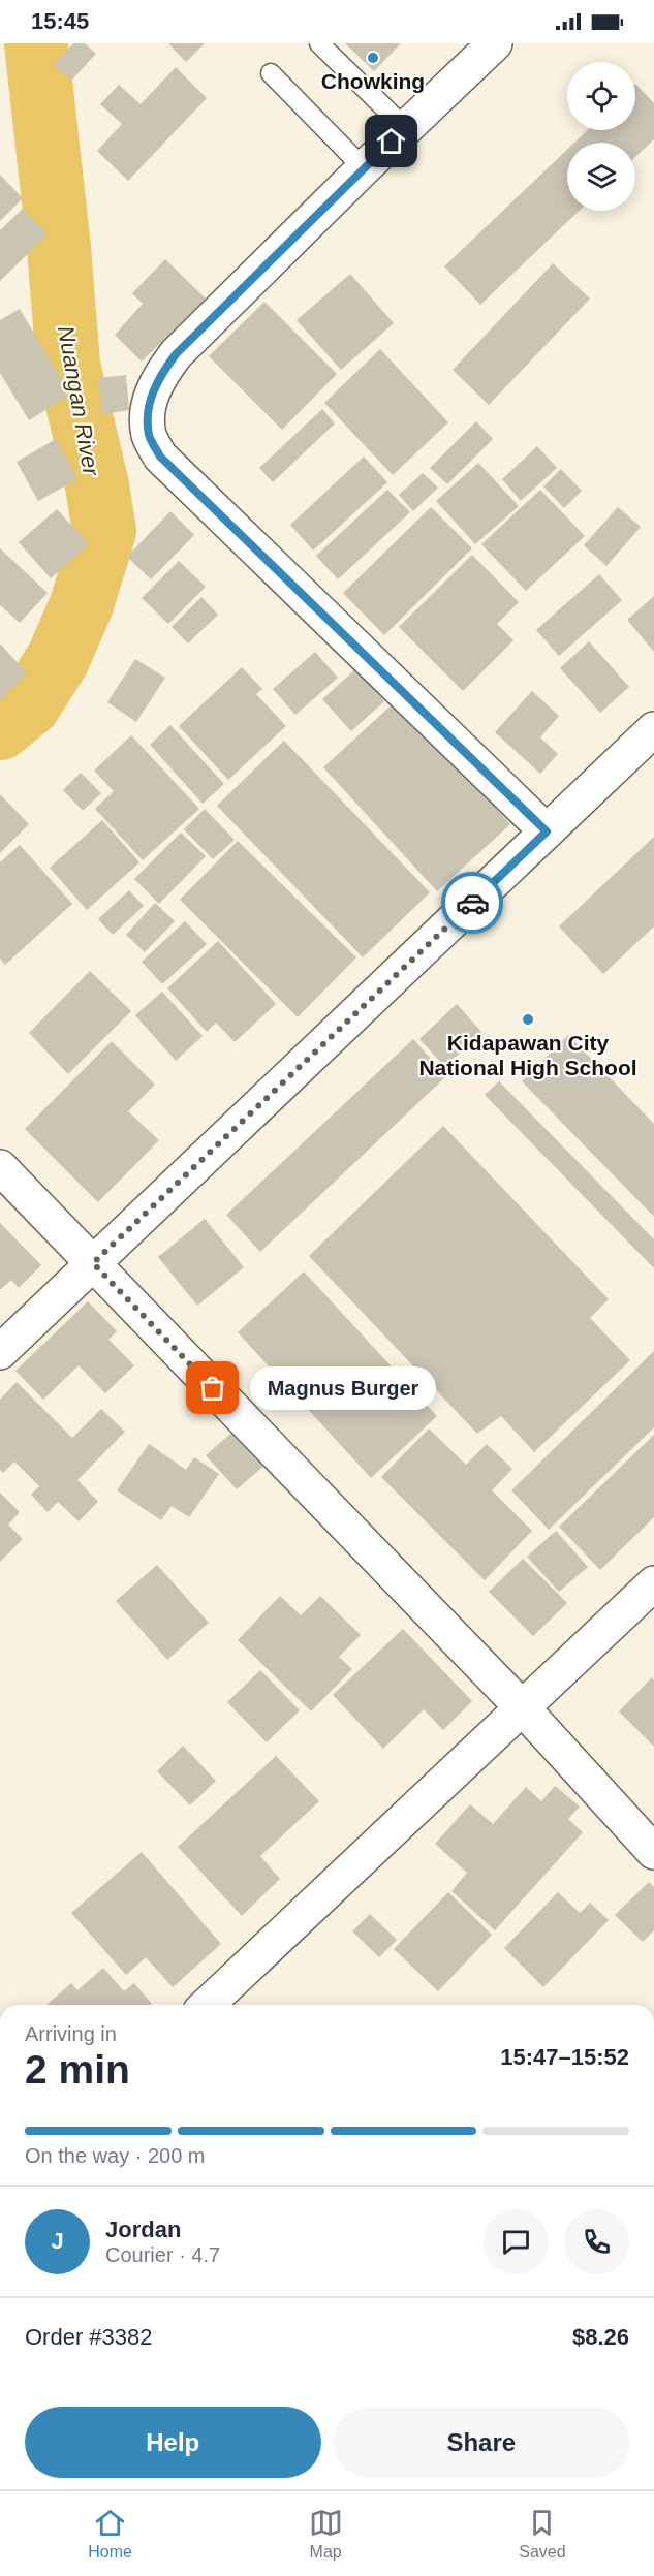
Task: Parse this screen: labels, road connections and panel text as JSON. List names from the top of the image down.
{
  "water": ["Nuangan River"],
  "places": ["Chowking", "Kidapawan City National High School", "Magnus Burger"],
  "page": {
    "status": "15:45",
    "bubble": "Magnus Burger",
    "heading": ["2 min", "Arriving in", "15:47–15:52"],
    "panel": [
      "Jordan",
      "Courier · 4.7",
      "Order #3382",
      "$8.26"
    ],
    "bar": "On the way · 200 m",
    "round": "J",
    "buttons": ["Help", "Share"],
    "tabs": ["Home", "Map", "Saved"]
  }
}
